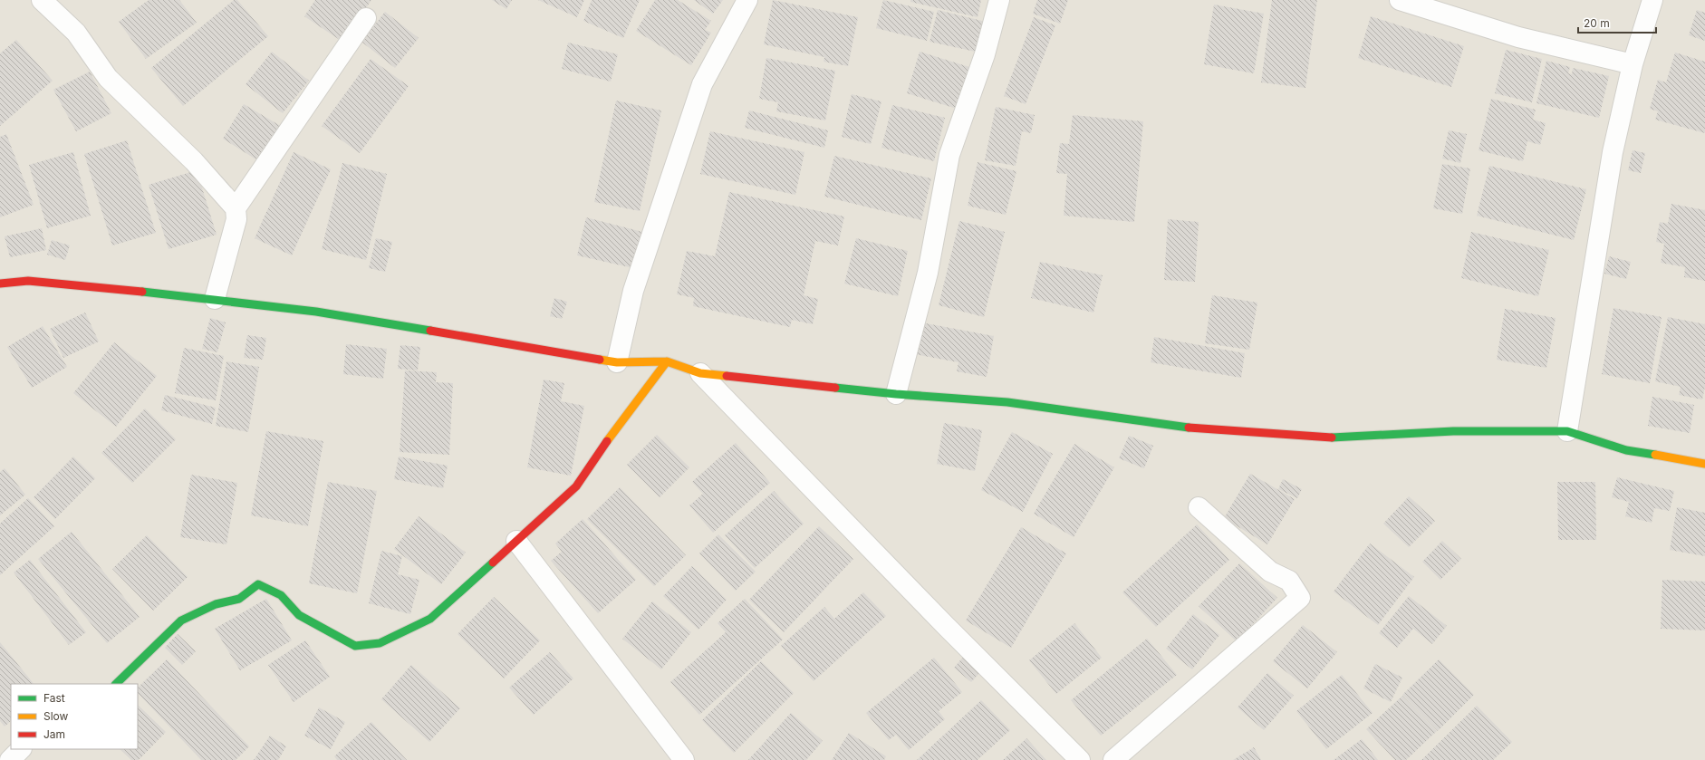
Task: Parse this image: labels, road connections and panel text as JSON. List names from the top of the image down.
{
  "legend": ["Fast", "Slow", "Jam"],
  "scale_bar": "20 m"
}
